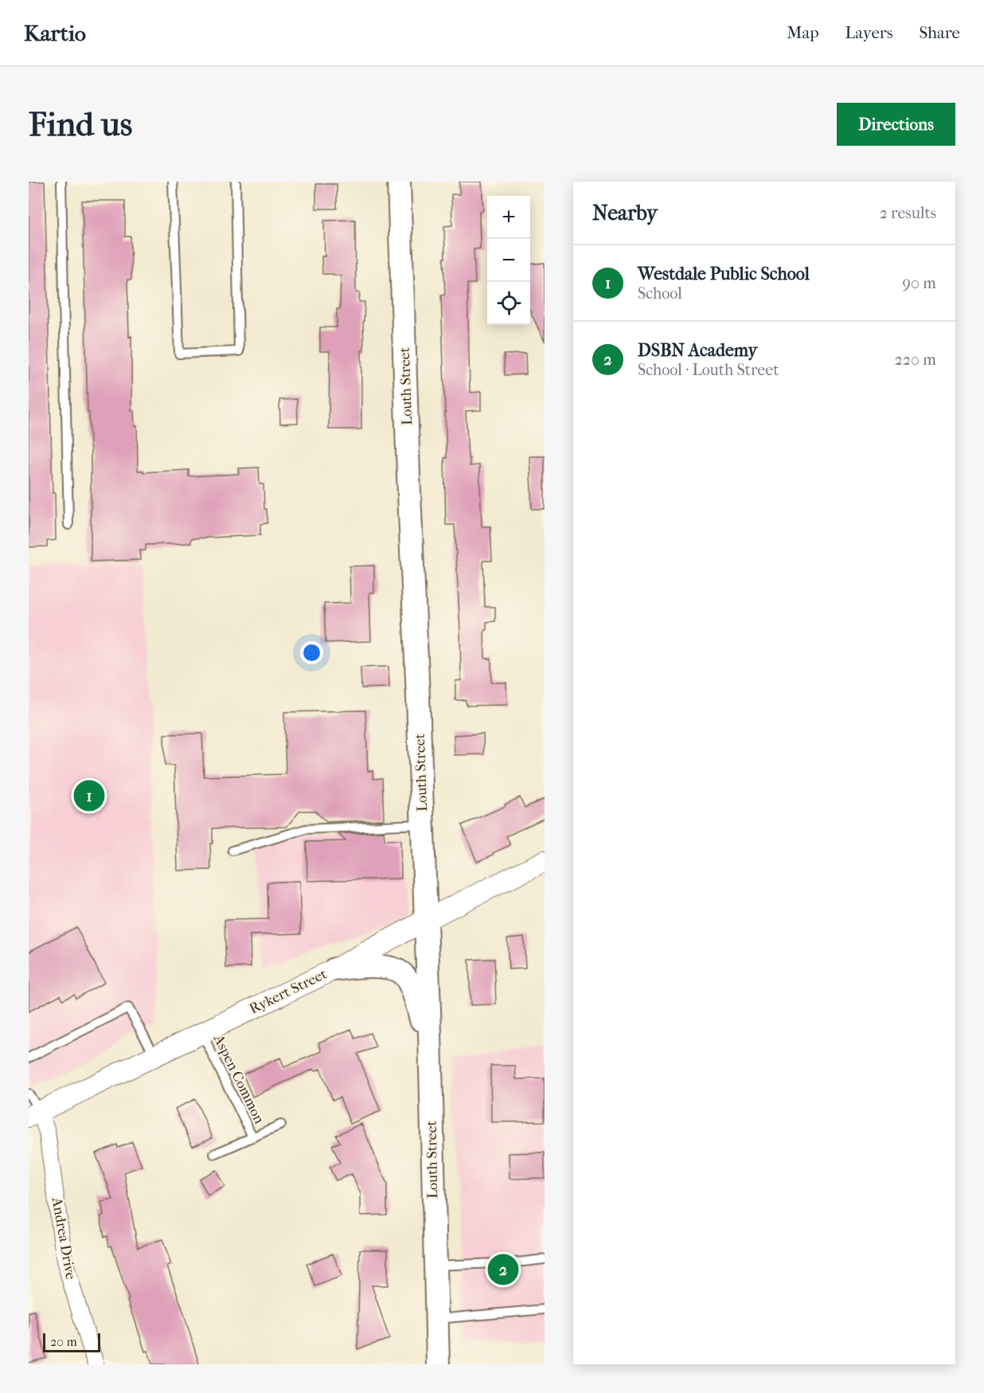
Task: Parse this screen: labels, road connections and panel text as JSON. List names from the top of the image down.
{
  "streets": {
    "main road": ["Louth Street"],
    "street": ["Rykert Street", "Andrea Drive"],
    "lane": ["Aspen Common"]
  },
  "crossings": [
    ["Louth Street", "Rykert Street"],
    ["Rykert Street", "Aspen Common"],
    ["Rykert Street", "Andrea Drive"]
  ],
  "scale_bar": "20 m",
  "page": {
    "header": "Kartio",
    "nav": ["Map", "Layers", "Share"],
    "buttons": "Directions",
    "title": "Find us",
    "heading": ["Nearby", "2 results"],
    "map_buttons": ["+", "−"],
    "list": [
      {
        "mark": "1",
        "name": "Westdale Public School",
        "note": "School",
        "value": "90 m"
      },
      {
        "mark": "2",
        "name": "DSBN Academy",
        "note": "School · Louth Street",
        "value": "220 m"
      }
    ],
    "pins": ["1", "2"],
    "scale": "20 m"
  }
}
